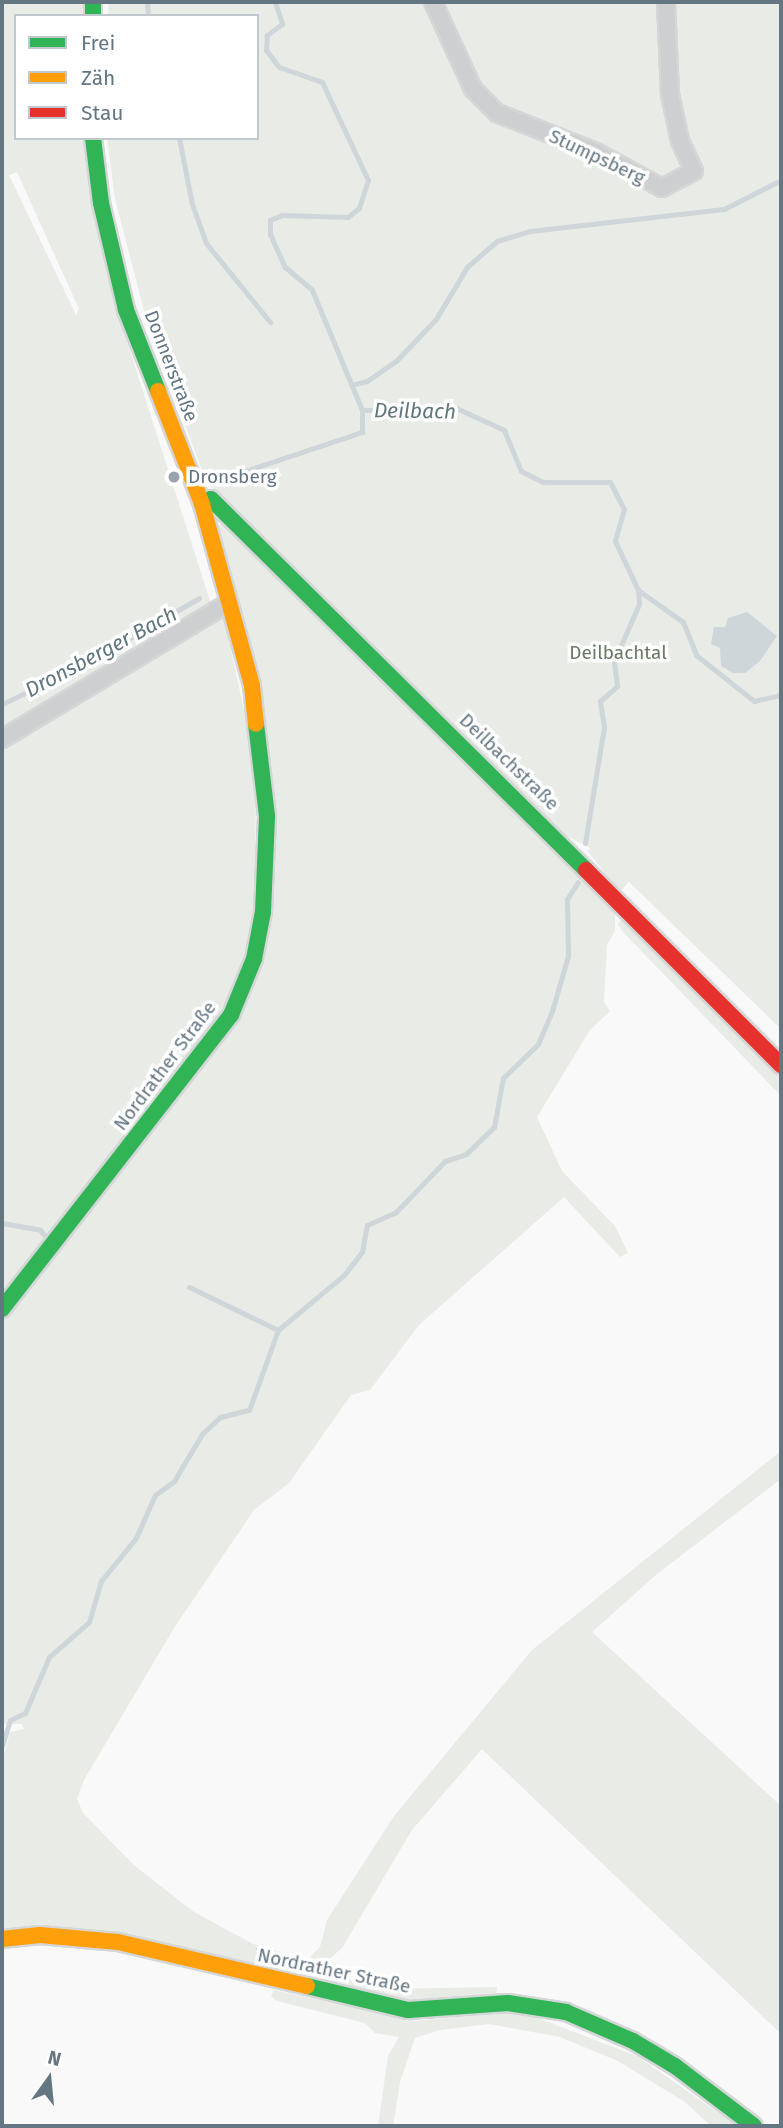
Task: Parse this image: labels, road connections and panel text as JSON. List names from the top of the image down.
{
  "streets": {
    "main road": ["Donnerstraße", "Deilbachstraße", "Nordrather Straße"],
    "street": ["Stumpsberg"]
  },
  "crossings": [
    ["Donnerstraße", "Deilbachstraße"],
    ["Donnerstraße", "Nordrather Straße"]
  ],
  "water": ["Deilbach", "Dronsberger Bach"],
  "parks": ["Deilbachtal"],
  "places": ["Dronsberg"],
  "legend": ["Frei", "Zäh", "Stau"],
  "north": "top"
}
